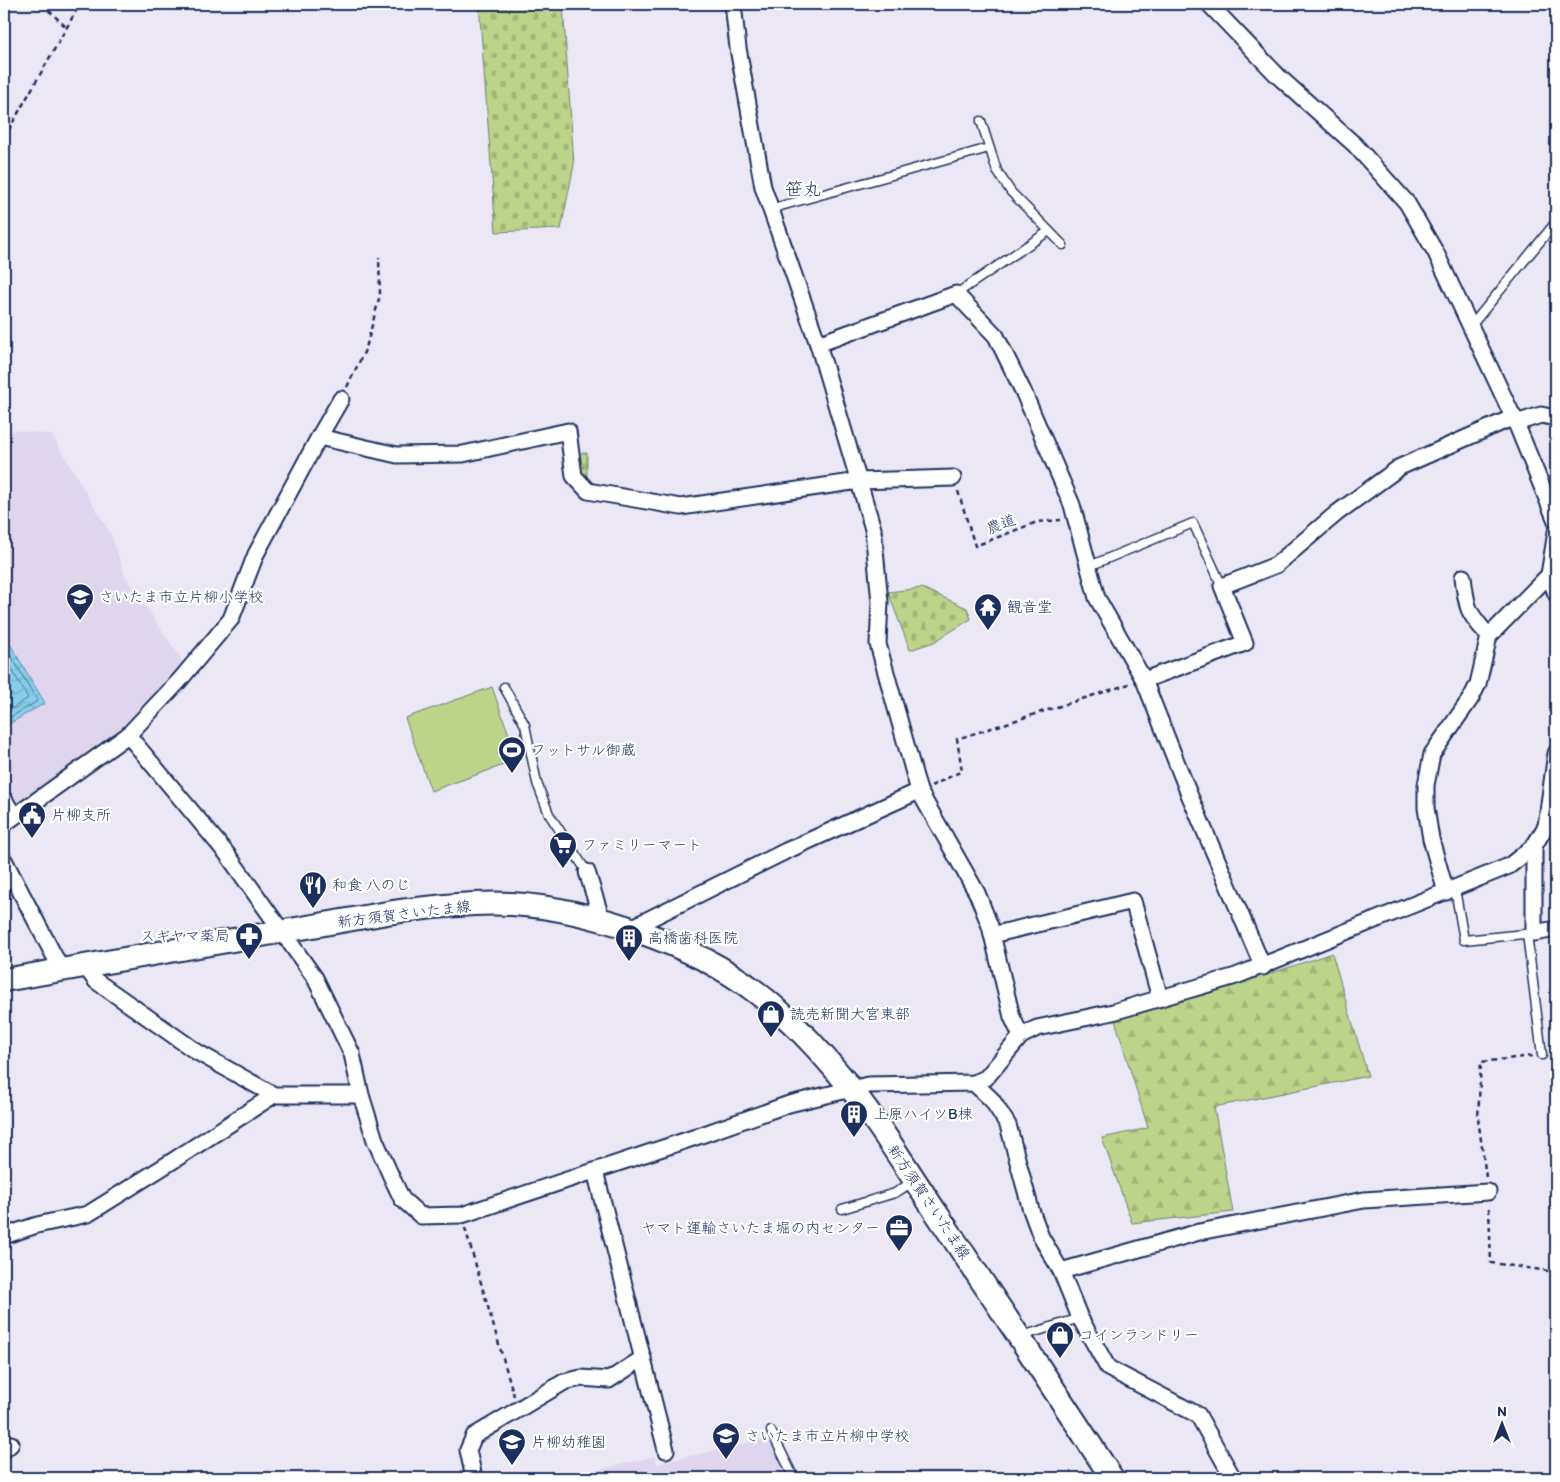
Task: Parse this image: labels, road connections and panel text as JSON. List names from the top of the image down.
{
  "streets": {
    "main road": ["新方須賀さいたま線"],
    "path": ["農道"]
  },
  "districts": ["笹丸"],
  "places": {
    "school or university": ["さいたま市立片柳小学校", "さいたま市立片柳中学校", "片柳幼稚園"],
    "temple": ["観音堂"],
    "sports": ["フットサル御蔵"],
    "public building": ["片柳支所"],
    "supermarket": ["ファミリーマート"],
    "restaurant": ["和食 八のじ"],
    "pharmacy": ["スギヤマ薬局"],
    "building": ["高橋歯科医院", "上原ハイツB棟"],
    "shop": ["読売新聞大宮東部", "コインランドリー"],
    "office": ["ヤマト運輸さいたま堀の内センター"]
  },
  "north": "top"
}
